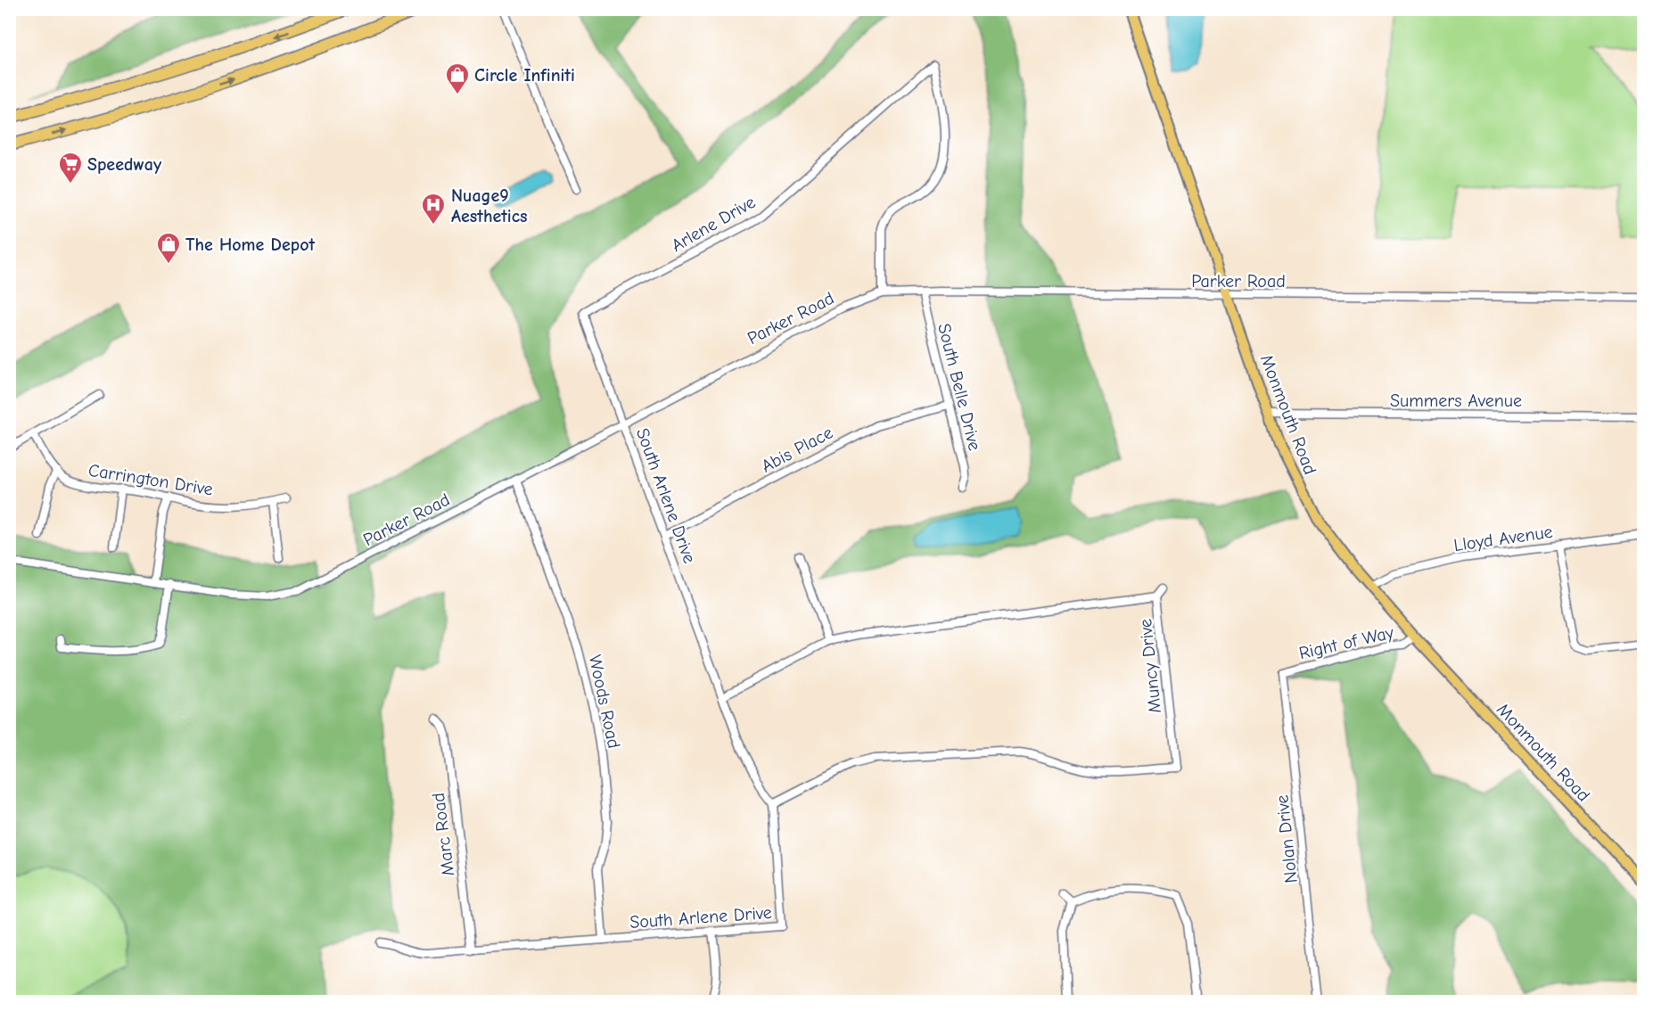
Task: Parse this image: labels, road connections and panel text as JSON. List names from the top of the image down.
{
  "streets": {
    "main road": ["Monmouth Road"],
    "street": [
      "Arlene Drive",
      "Parker Road",
      "South Belle Drive",
      "Summers Avenue",
      "Abis Place",
      "Carrington Drive",
      "South Arlene Drive",
      "Lloyd Avenue",
      "Right of Way",
      "Muncy Drive",
      "Woods Road",
      "Marc Road",
      "Nolan Drive"
    ]
  },
  "crossings": [
    ["Arlene Drive", "Parker Road"],
    ["Arlene Drive", "South Arlene Drive"],
    ["Parker Road", "South Belle Drive"],
    ["Parker Road", "Monmouth Road"],
    ["Parker Road", "South Arlene Drive"],
    ["Parker Road", "Woods Road"],
    ["South Belle Drive", "Abis Place"],
    ["Summers Avenue", "Monmouth Road"],
    ["Monmouth Road", "Lloyd Avenue"],
    ["Monmouth Road", "Right of Way"],
    ["Abis Place", "South Arlene Drive"],
    ["South Arlene Drive", "Muncy Drive"],
    ["South Arlene Drive", "Woods Road"],
    ["South Arlene Drive", "Marc Road"],
    ["Right of Way", "Nolan Drive"]
  ],
  "places": {
    "shop": ["Circle Infiniti", "The Home Depot"],
    "supermarket": ["Speedway"],
    "hospital": ["Nuage9 Aesthetics"]
  }
}
